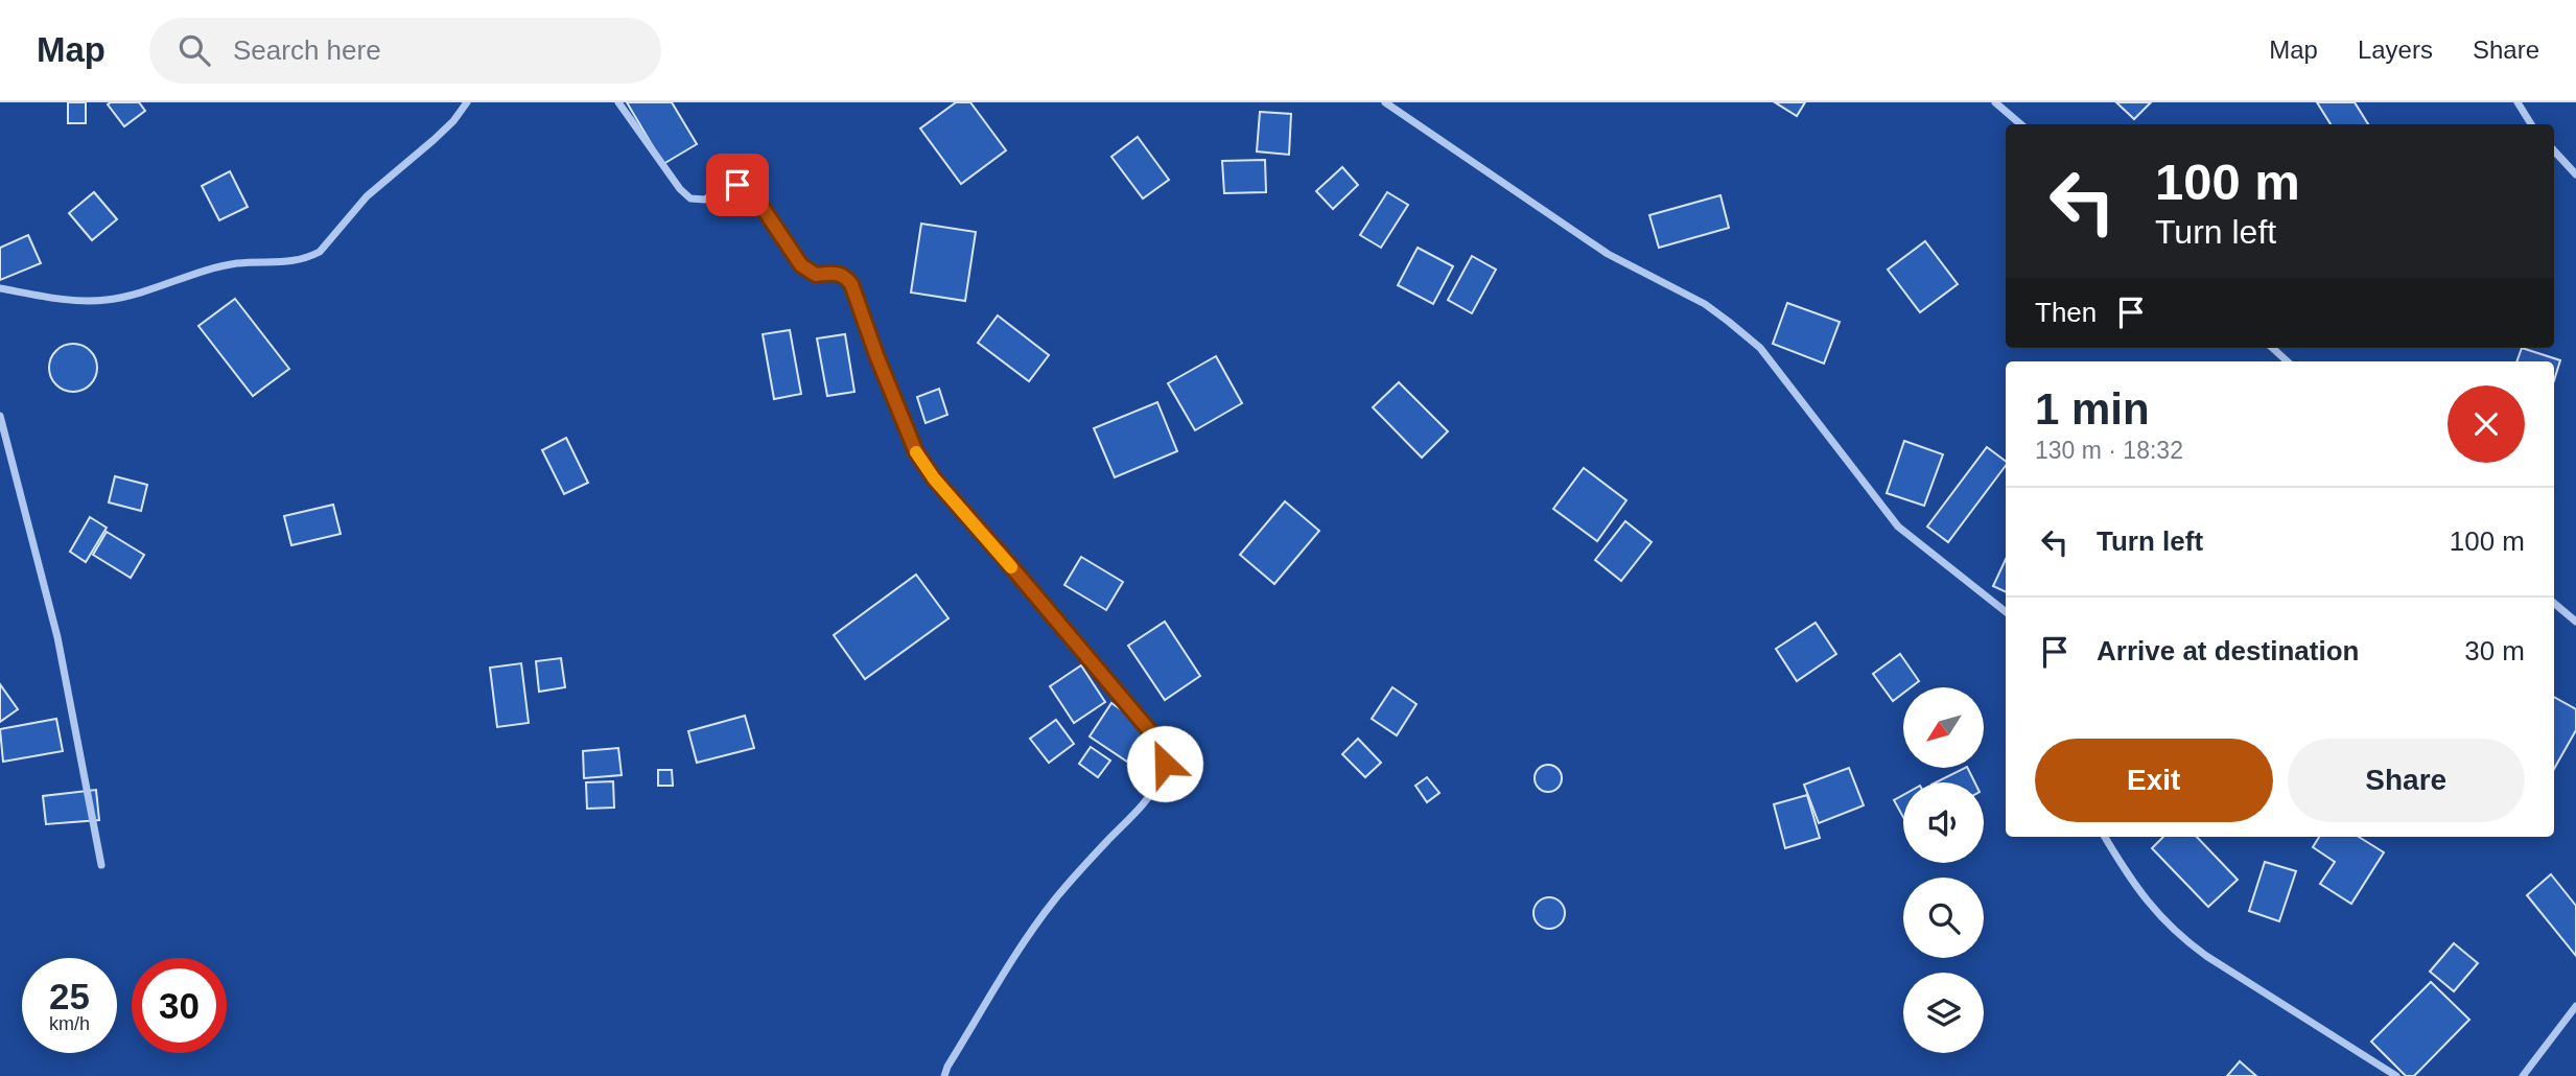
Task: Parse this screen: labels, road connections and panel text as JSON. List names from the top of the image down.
{
  "north": "bottom left",
  "page": {
    "header": "Map",
    "search": "Search here",
    "nav": ["Map", "Layers", "Share"],
    "turn": ["100 m", "Turn left"],
    "then": "Then",
    "heading": ["1 min", "130 m · 18:32"],
    "list": [
      {
        "name": "Turn left",
        "value": "100 m"
      },
      {
        "name": "Arrive at destination",
        "value": "30 m"
      }
    ],
    "buttons": ["Exit", "Share"],
    "speed": "25 km/h",
    "limit": "30"
  }
}
